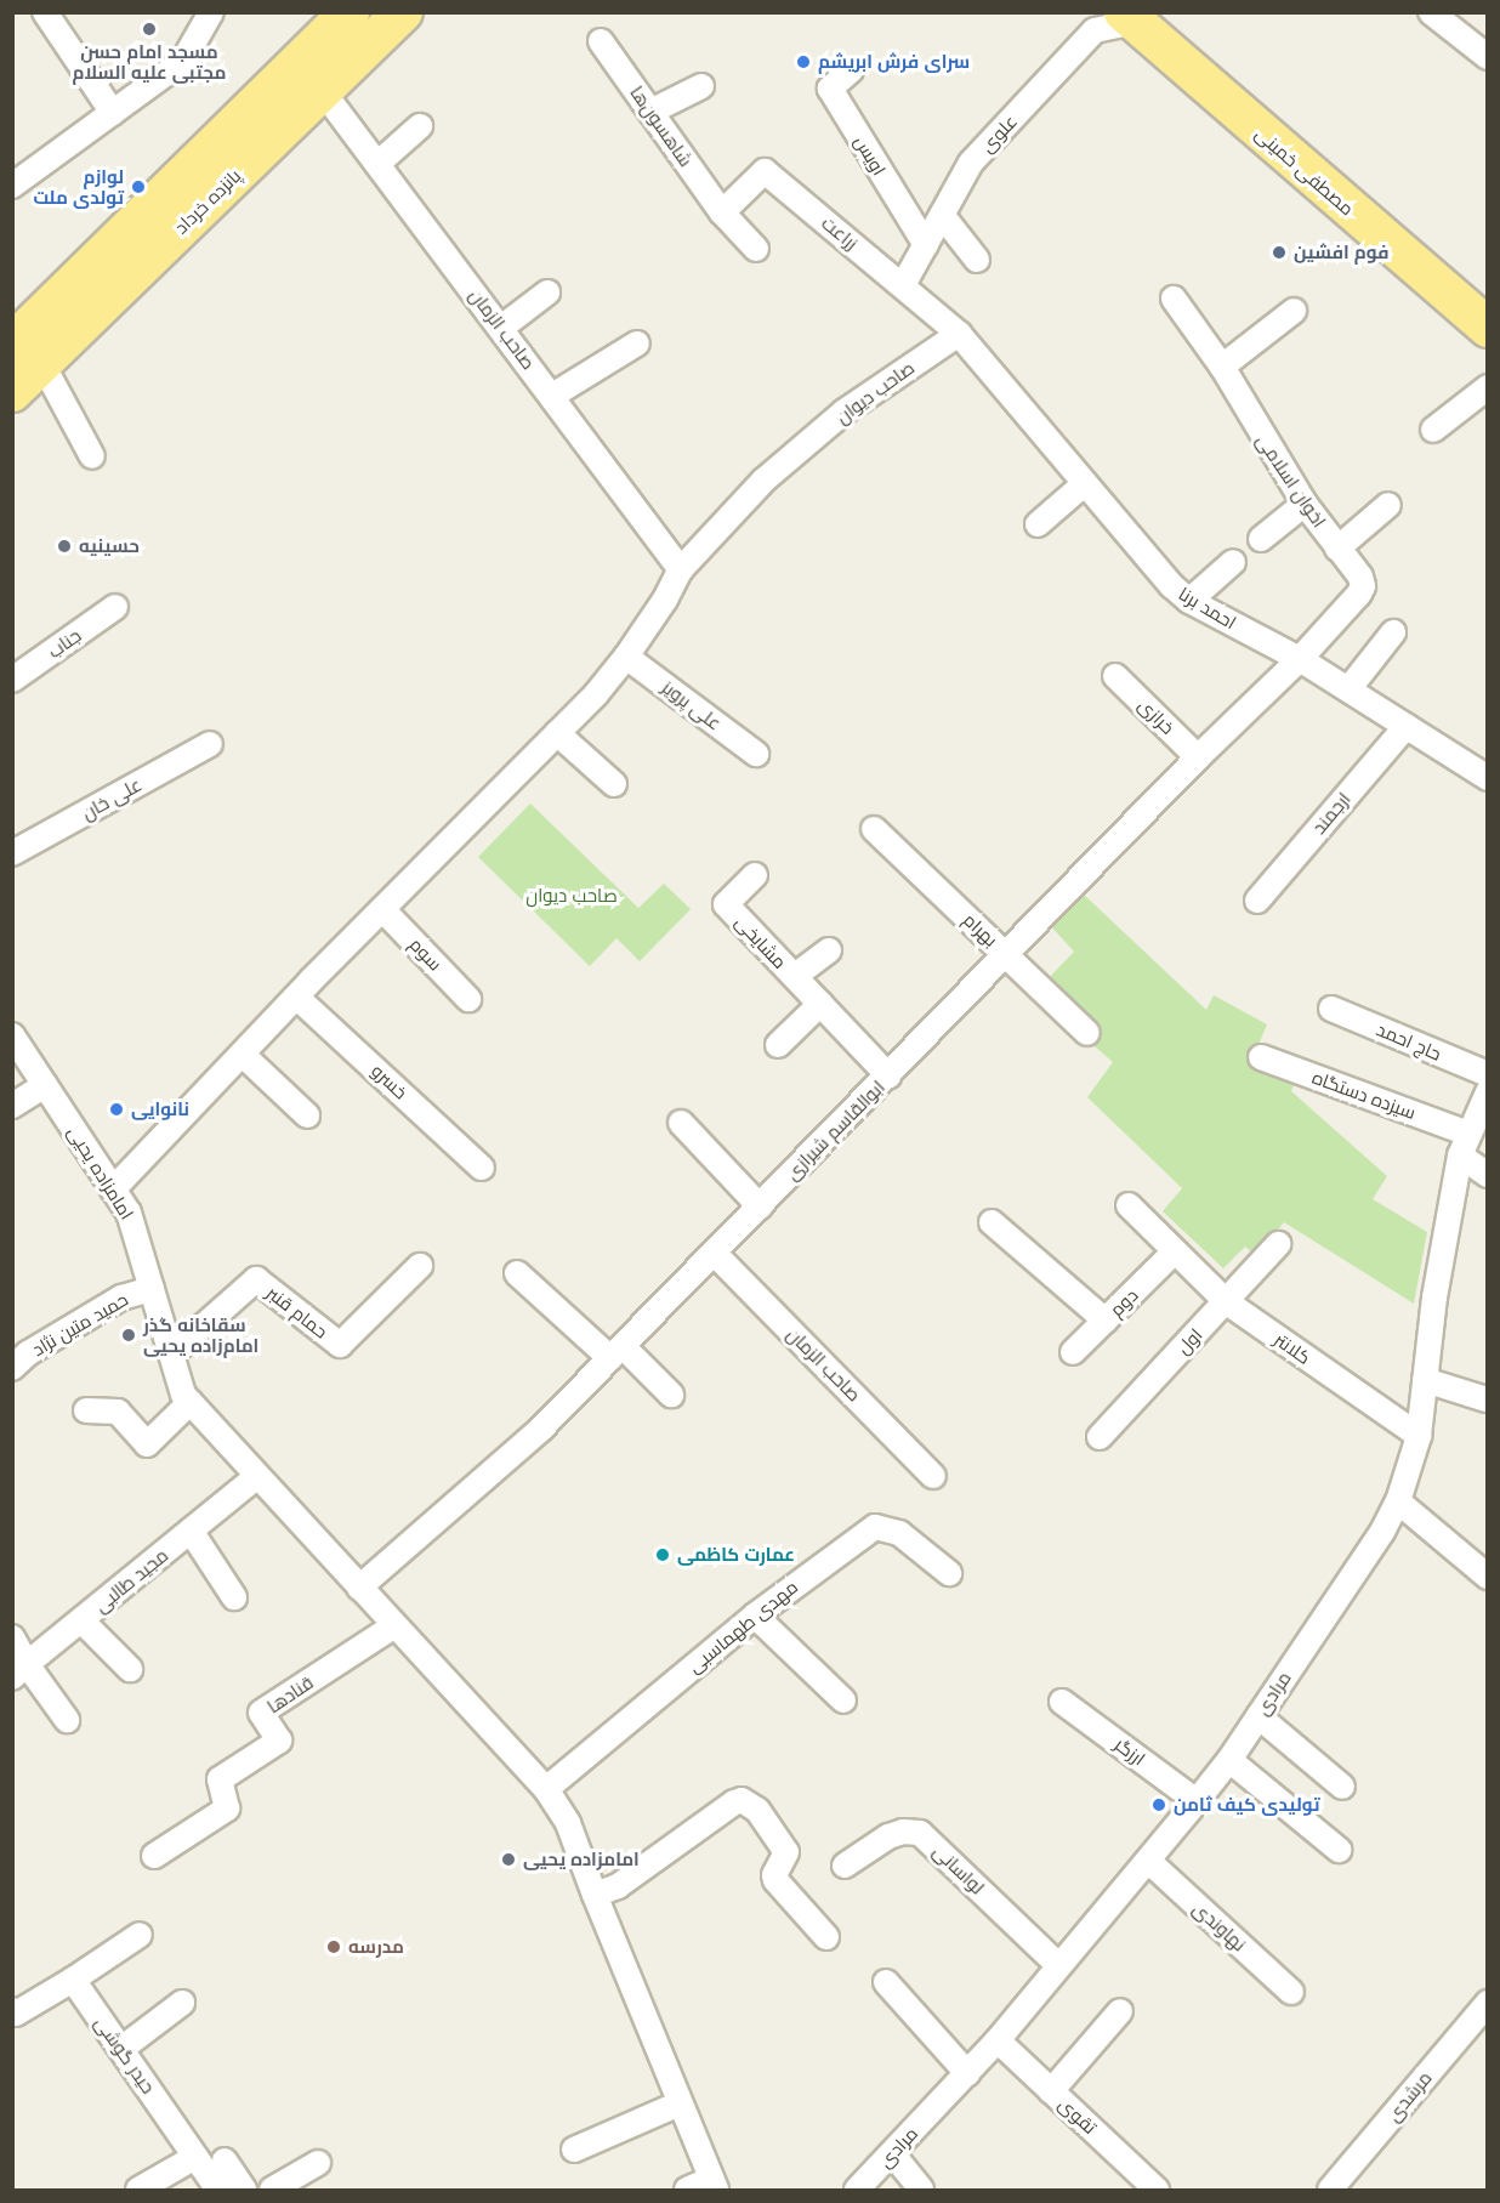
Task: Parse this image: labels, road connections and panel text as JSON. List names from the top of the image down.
{
  "streets": {
    "main road": ["مصطفی خمینی", "پانزده خرداد"],
    "street": [
      "شاهسون‌ها",
      "علوی",
      "اویس",
      "زراعت",
      "صاحب الزمان",
      "صاحب دیوان",
      "اخوان اسلامی",
      "احمد برنا",
      "جناب",
      "علی پرویز",
      "خرازی",
      "علی خان",
      "ارجمند",
      "بهرام",
      "مشایخی",
      "سوم",
      "حاج احمد",
      "خسرو",
      "سیزده دستگاه",
      "ابوالقاسم شیرازی",
      "امامزاده یحیی",
      "دوم",
      "حمام قنبر",
      "حمید متین نژاد",
      "اول",
      "کلانتر",
      "مجید طالبی",
      "مهدی طهماسبی",
      "مرادی",
      "قنادها",
      "ارزگر",
      "لواسانی",
      "نهاوندی",
      "حیدر گوشی",
      "مرشدی",
      "تقوی"
    ]
  },
  "crossings": [
    ["شاهسون‌ها", "زراعت"],
    ["علوی", "اویس"],
    ["علوی", "مصطفی خمینی"],
    ["علوی", "زراعت"],
    ["پانزده خرداد", "صاحب الزمان"],
    ["زراعت", "صاحب دیوان"],
    ["زراعت", "احمد برنا"],
    ["صاحب الزمان", "صاحب دیوان"],
    ["صاحب الزمان", "ابوالقاسم شیرازی"],
    ["صاحب دیوان", "احمد برنا"],
    ["صاحب دیوان", "علی پرویز"],
    ["صاحب دیوان", "سوم"],
    ["صاحب دیوان", "خسرو"],
    ["صاحب دیوان", "امامزاده یحیی"],
    ["اخوان اسلامی", "احمد برنا"],
    ["اخوان اسلامی", "ابوالقاسم شیرازی"],
    ["احمد برنا", "ارجمند"],
    ["احمد برنا", "ابوالقاسم شیرازی"],
    ["خرازی", "ابوالقاسم شیرازی"],
    ["بهرام", "ابوالقاسم شیرازی"],
    ["مشایخی", "ابوالقاسم شیرازی"],
    ["سیزده دستگاه", "مرادی"],
    ["ابوالقاسم شیرازی", "امامزاده یحیی"],
    ["امامزاده یحیی", "حمام قنبر"],
    ["امامزاده یحیی", "حمید متین نژاد"],
    ["امامزاده یحیی", "مجید طالبی"],
    ["امامزاده یحیی", "مهدی طهماسبی"],
    ["امامزاده یحیی", "قنادها"],
    ["دوم", "کلانتر"],
    ["اول", "کلانتر"],
    ["کلانتر", "مرادی"],
    ["مرادی", "ارزگر"],
    ["مرادی", "لواسانی"],
    ["مرادی", "نهاوندی"],
    ["مرادی", "تقوی"]
  ],
  "parks": ["صاحب دیوان"],
  "places": [
    "مسجد امام حسن مجتبی علیه السلام",
    "سرای فرش ابریشم",
    "لوازم تولدی ملت",
    "فوم افشین",
    "حسینیه",
    "نانوایی",
    "سقاخانه گذر امام‌زاده یحیی",
    "عمارت کاظمی",
    "تولیدی کیف ثامن",
    "امامزاده یحیی",
    "مدرسه"
  ]
}
